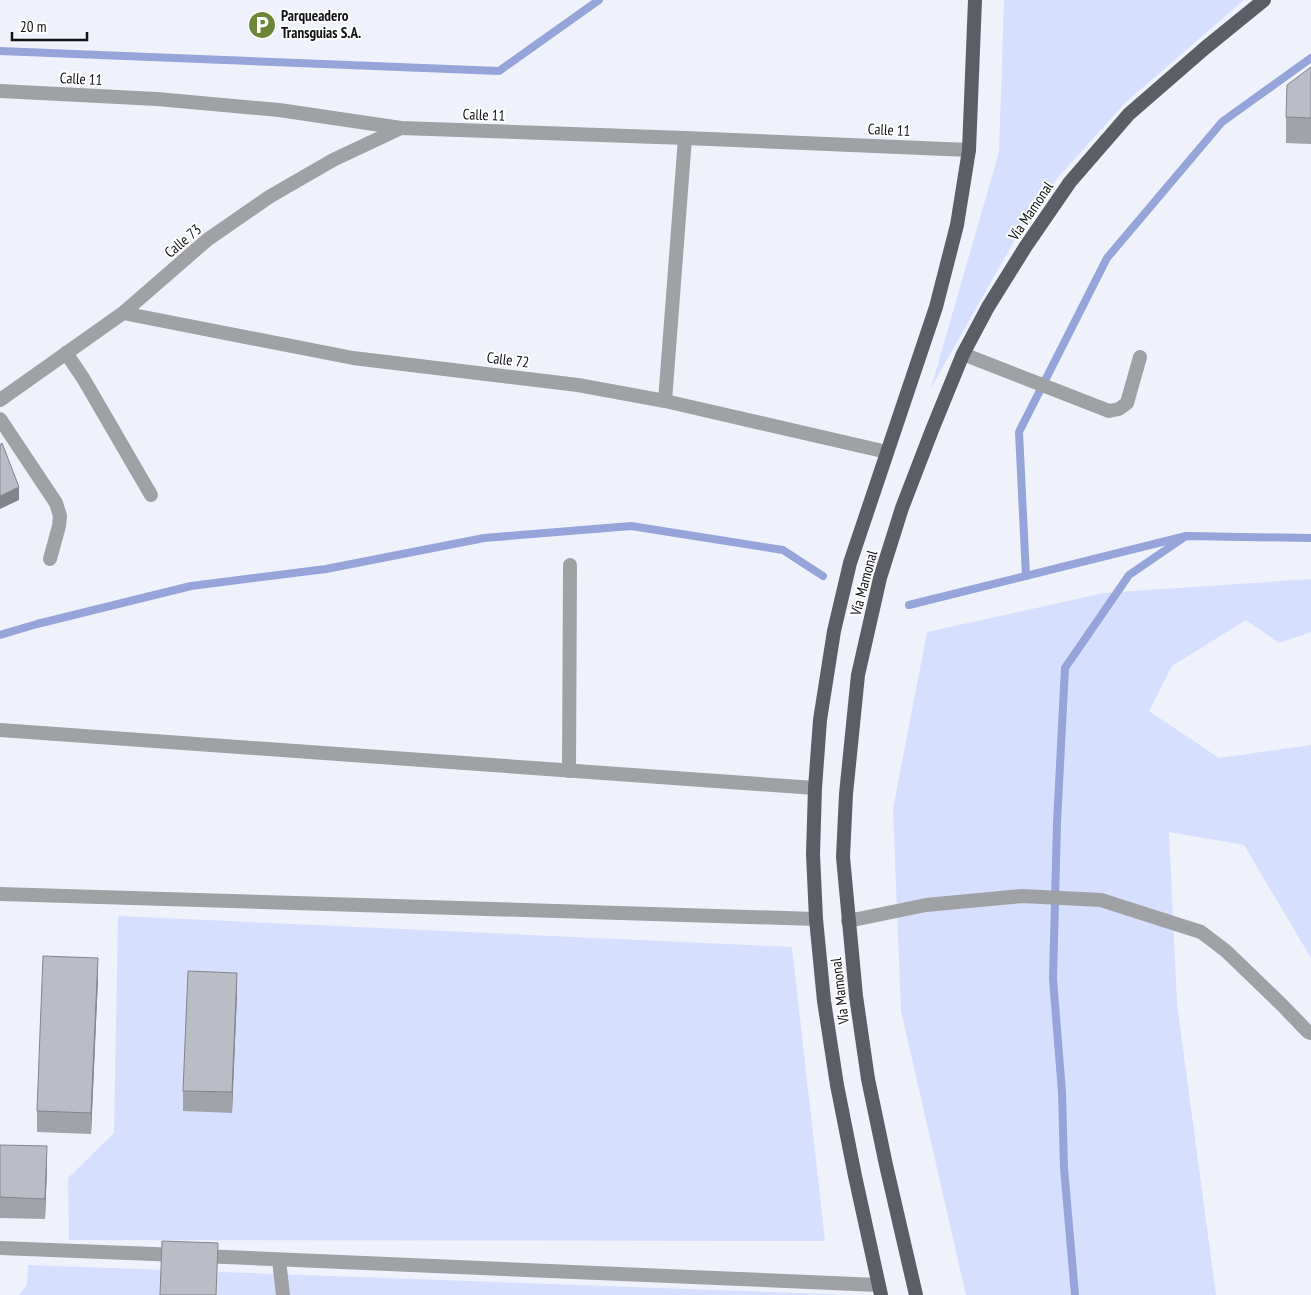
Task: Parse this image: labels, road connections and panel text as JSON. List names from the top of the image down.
{
  "streets": {
    "main road": ["Vía Mamonal"],
    "street": ["Calle 11", "Calle 73", "Calle 72"]
  },
  "crossings": [
    ["Calle 11", "Vía Mamonal"],
    ["Calle 11", "Calle 73"],
    ["Vía Mamonal", "Calle 72"],
    ["Calle 73", "Calle 72"]
  ],
  "places": {
    "parking": ["Parqueadero Transguias S.A."]
  },
  "scale_bar": "20 m"
}
